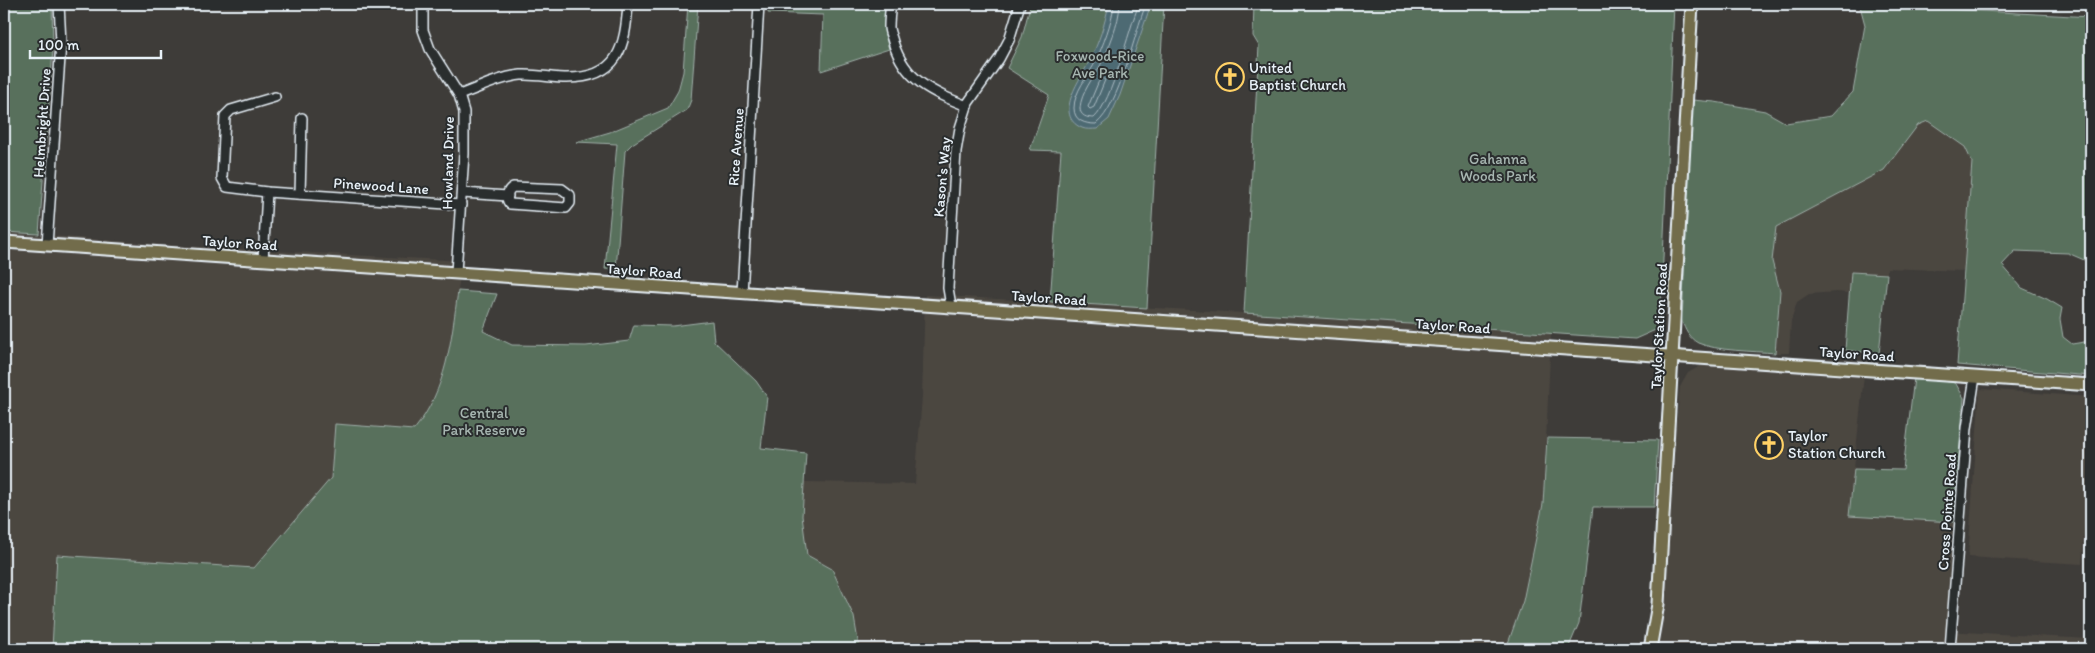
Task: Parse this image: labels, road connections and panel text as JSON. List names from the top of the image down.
{
  "streets": {
    "main road": ["Taylor Road", "Taylor Station Road"],
    "street": [
      "Helmbright Drive",
      "Rice Avenue",
      "Howland Drive",
      "Kason's Way",
      "Pinewood Lane",
      "Cross Pointe Road"
    ]
  },
  "crossings": [
    ["Helmbright Drive", "Taylor Road"],
    ["Rice Avenue", "Taylor Road"],
    ["Howland Drive", "Pinewood Lane"],
    ["Howland Drive", "Taylor Road"],
    ["Kason's Way", "Taylor Road"],
    ["Taylor Road", "Taylor Station Road"],
    ["Taylor Road", "Cross Pointe Road"]
  ],
  "parks": ["Foxwood-Rice Ave Park", "Gahanna Woods Park", "Central Park Reserve"],
  "places": {
    "church": ["United Baptist Church", "Taylor Station Church"]
  },
  "scale_bar": "100 m"
}
